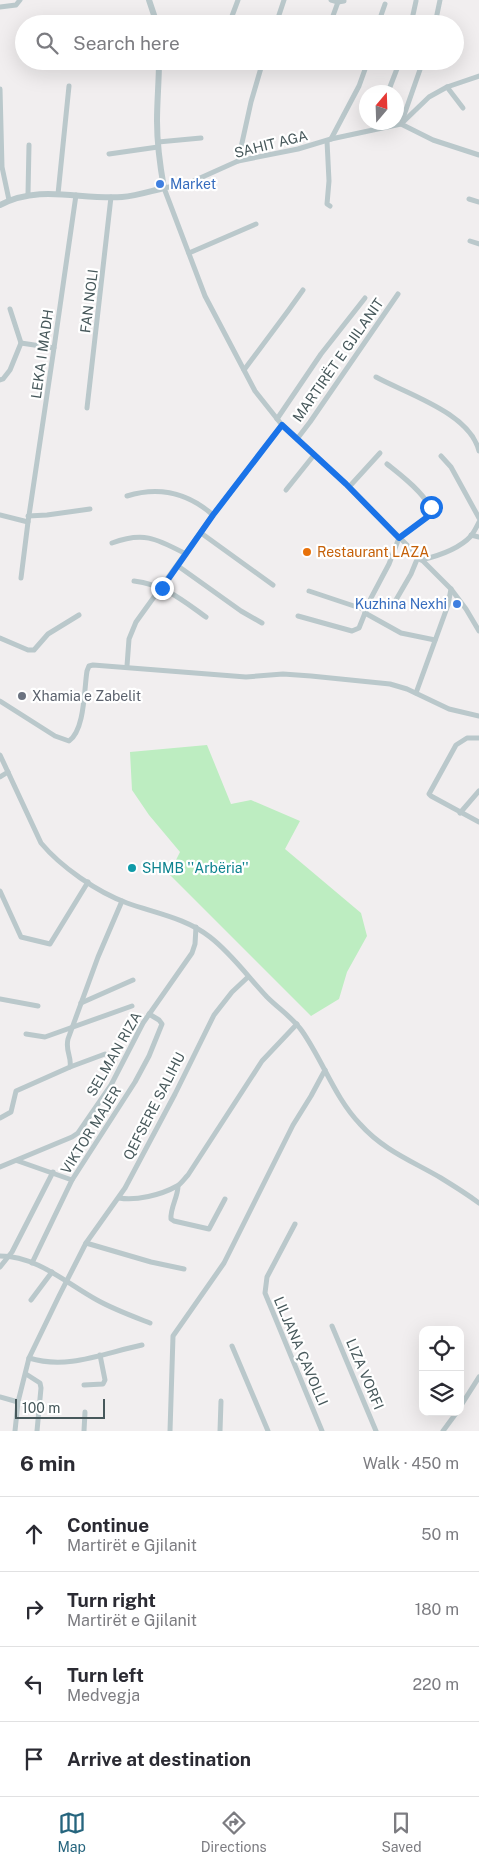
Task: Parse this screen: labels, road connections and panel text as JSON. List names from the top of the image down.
{
  "streets": {
    "street": [
      "SAHIT AGA",
      "FAN NOLI",
      "LEKA I MADH",
      "MARTIRËT E GJILANIT",
      "SELMAN RIZA",
      "QEFSERE SALIHU",
      "VIKTOR MAJER",
      "LILJANA ÇAVOLLI",
      "LIZA VORFI"
    ]
  },
  "crossings": [
    ["SAHIT AGA", "MARTIRËT E GJILANIT"],
    ["SELMAN RIZA", "VIKTOR MAJER"]
  ],
  "places": [
    "Market",
    "Restaurant LAZA",
    "Kuzhina Nexhi",
    "Xhamia e Zabelit",
    "SHMB ''Arbëria''"
  ],
  "scale_bar": "100 m",
  "north": "top",
  "page": {
    "search": "Search here",
    "scale": "100 m",
    "heading": ["6 min", "Walk · 450 m"],
    "list": [
      ["Continue", "Martirët e Gjilanit", "50 m"],
      ["Turn right", "Martirët e Gjilanit", "180 m"],
      ["Turn left", "Medvegja", "220 m"],
      "Arrive at destination"
    ],
    "nav": ["Map", "Directions", "Saved"]
  }
}
